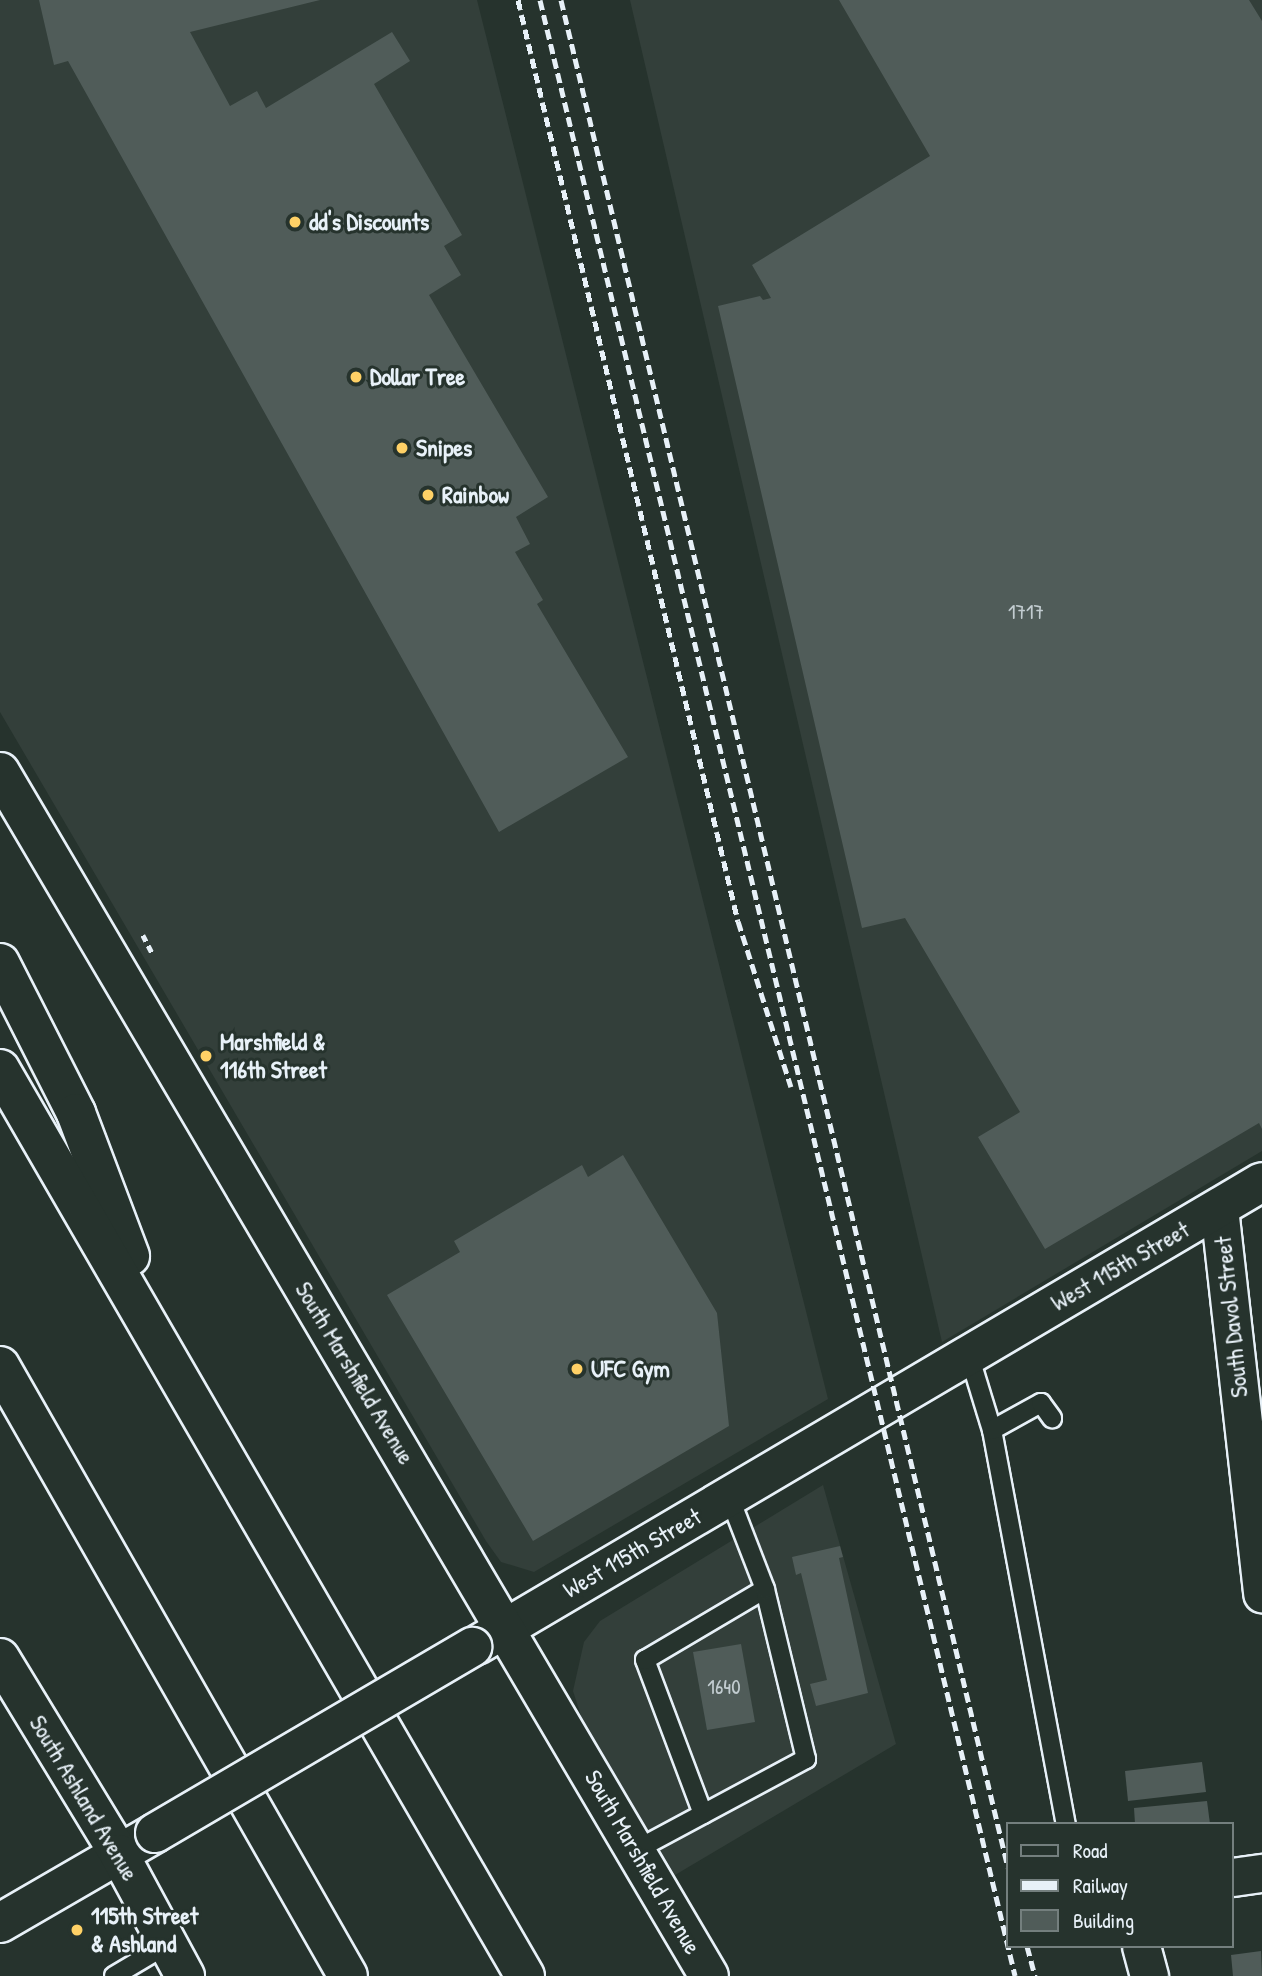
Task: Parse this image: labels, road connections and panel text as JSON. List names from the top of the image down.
{
  "streets": {
    "main road": ["West 115th Street", "South Marshfield Avenue", "South Ashland Avenue"],
    "street": ["South Davol Street"]
  },
  "crossings": [
    ["West 115th Street", "South Davol Street"],
    ["West 115th Street", "South Marshfield Avenue"],
    ["West 115th Street", "South Ashland Avenue"]
  ],
  "places": [
    "dd's Discounts",
    "Dollar Tree",
    "Snipes",
    "Rainbow",
    "Marshfield & 116th Street",
    "UFC Gym",
    "115th Street & Ashland"
  ],
  "house_numbers": ["1717", "1640"],
  "legend": ["Road", "Railway", "Building"]
}
